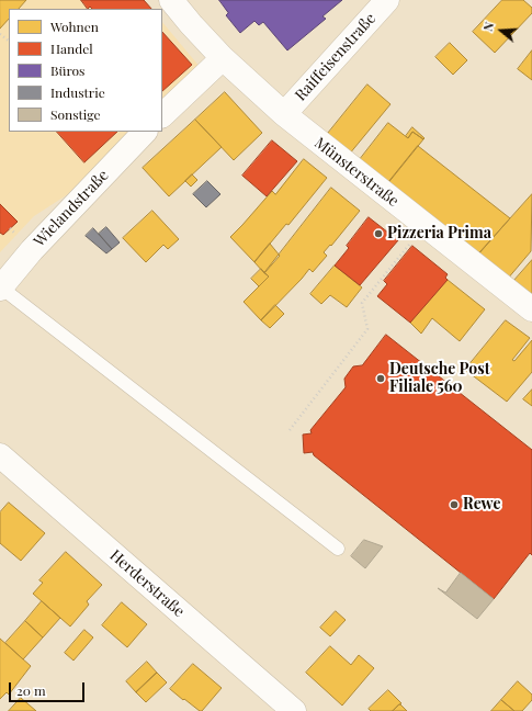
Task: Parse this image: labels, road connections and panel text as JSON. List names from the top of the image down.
{
  "streets": {
    "street": [
      "Raiffeisenstraße",
      "Münsterstraße",
      "Wielandstraße",
      "Herderstraße"
    ]
  },
  "crossings": [
    ["Raiffeisenstraße", "Münsterstraße"]
  ],
  "places": ["Pizzeria Prima", "Deutsche Post Filiale 560", "Rewe"],
  "legend": [
    "Wohnen",
    "Handel",
    "Büros",
    "Industrie",
    "Sonstige"
  ],
  "scale_bar": "20 m",
  "north": "left"
}
